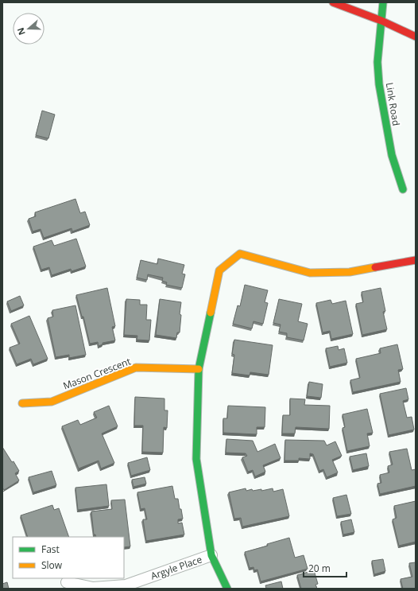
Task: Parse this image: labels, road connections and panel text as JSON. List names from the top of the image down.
{
  "streets": {
    "main road": ["Link Road", "Mason Crescent"],
    "street": ["Argyle Place"]
  },
  "legend": ["Fast", "Slow"],
  "scale_bar": "20 m",
  "north": "left"
}
